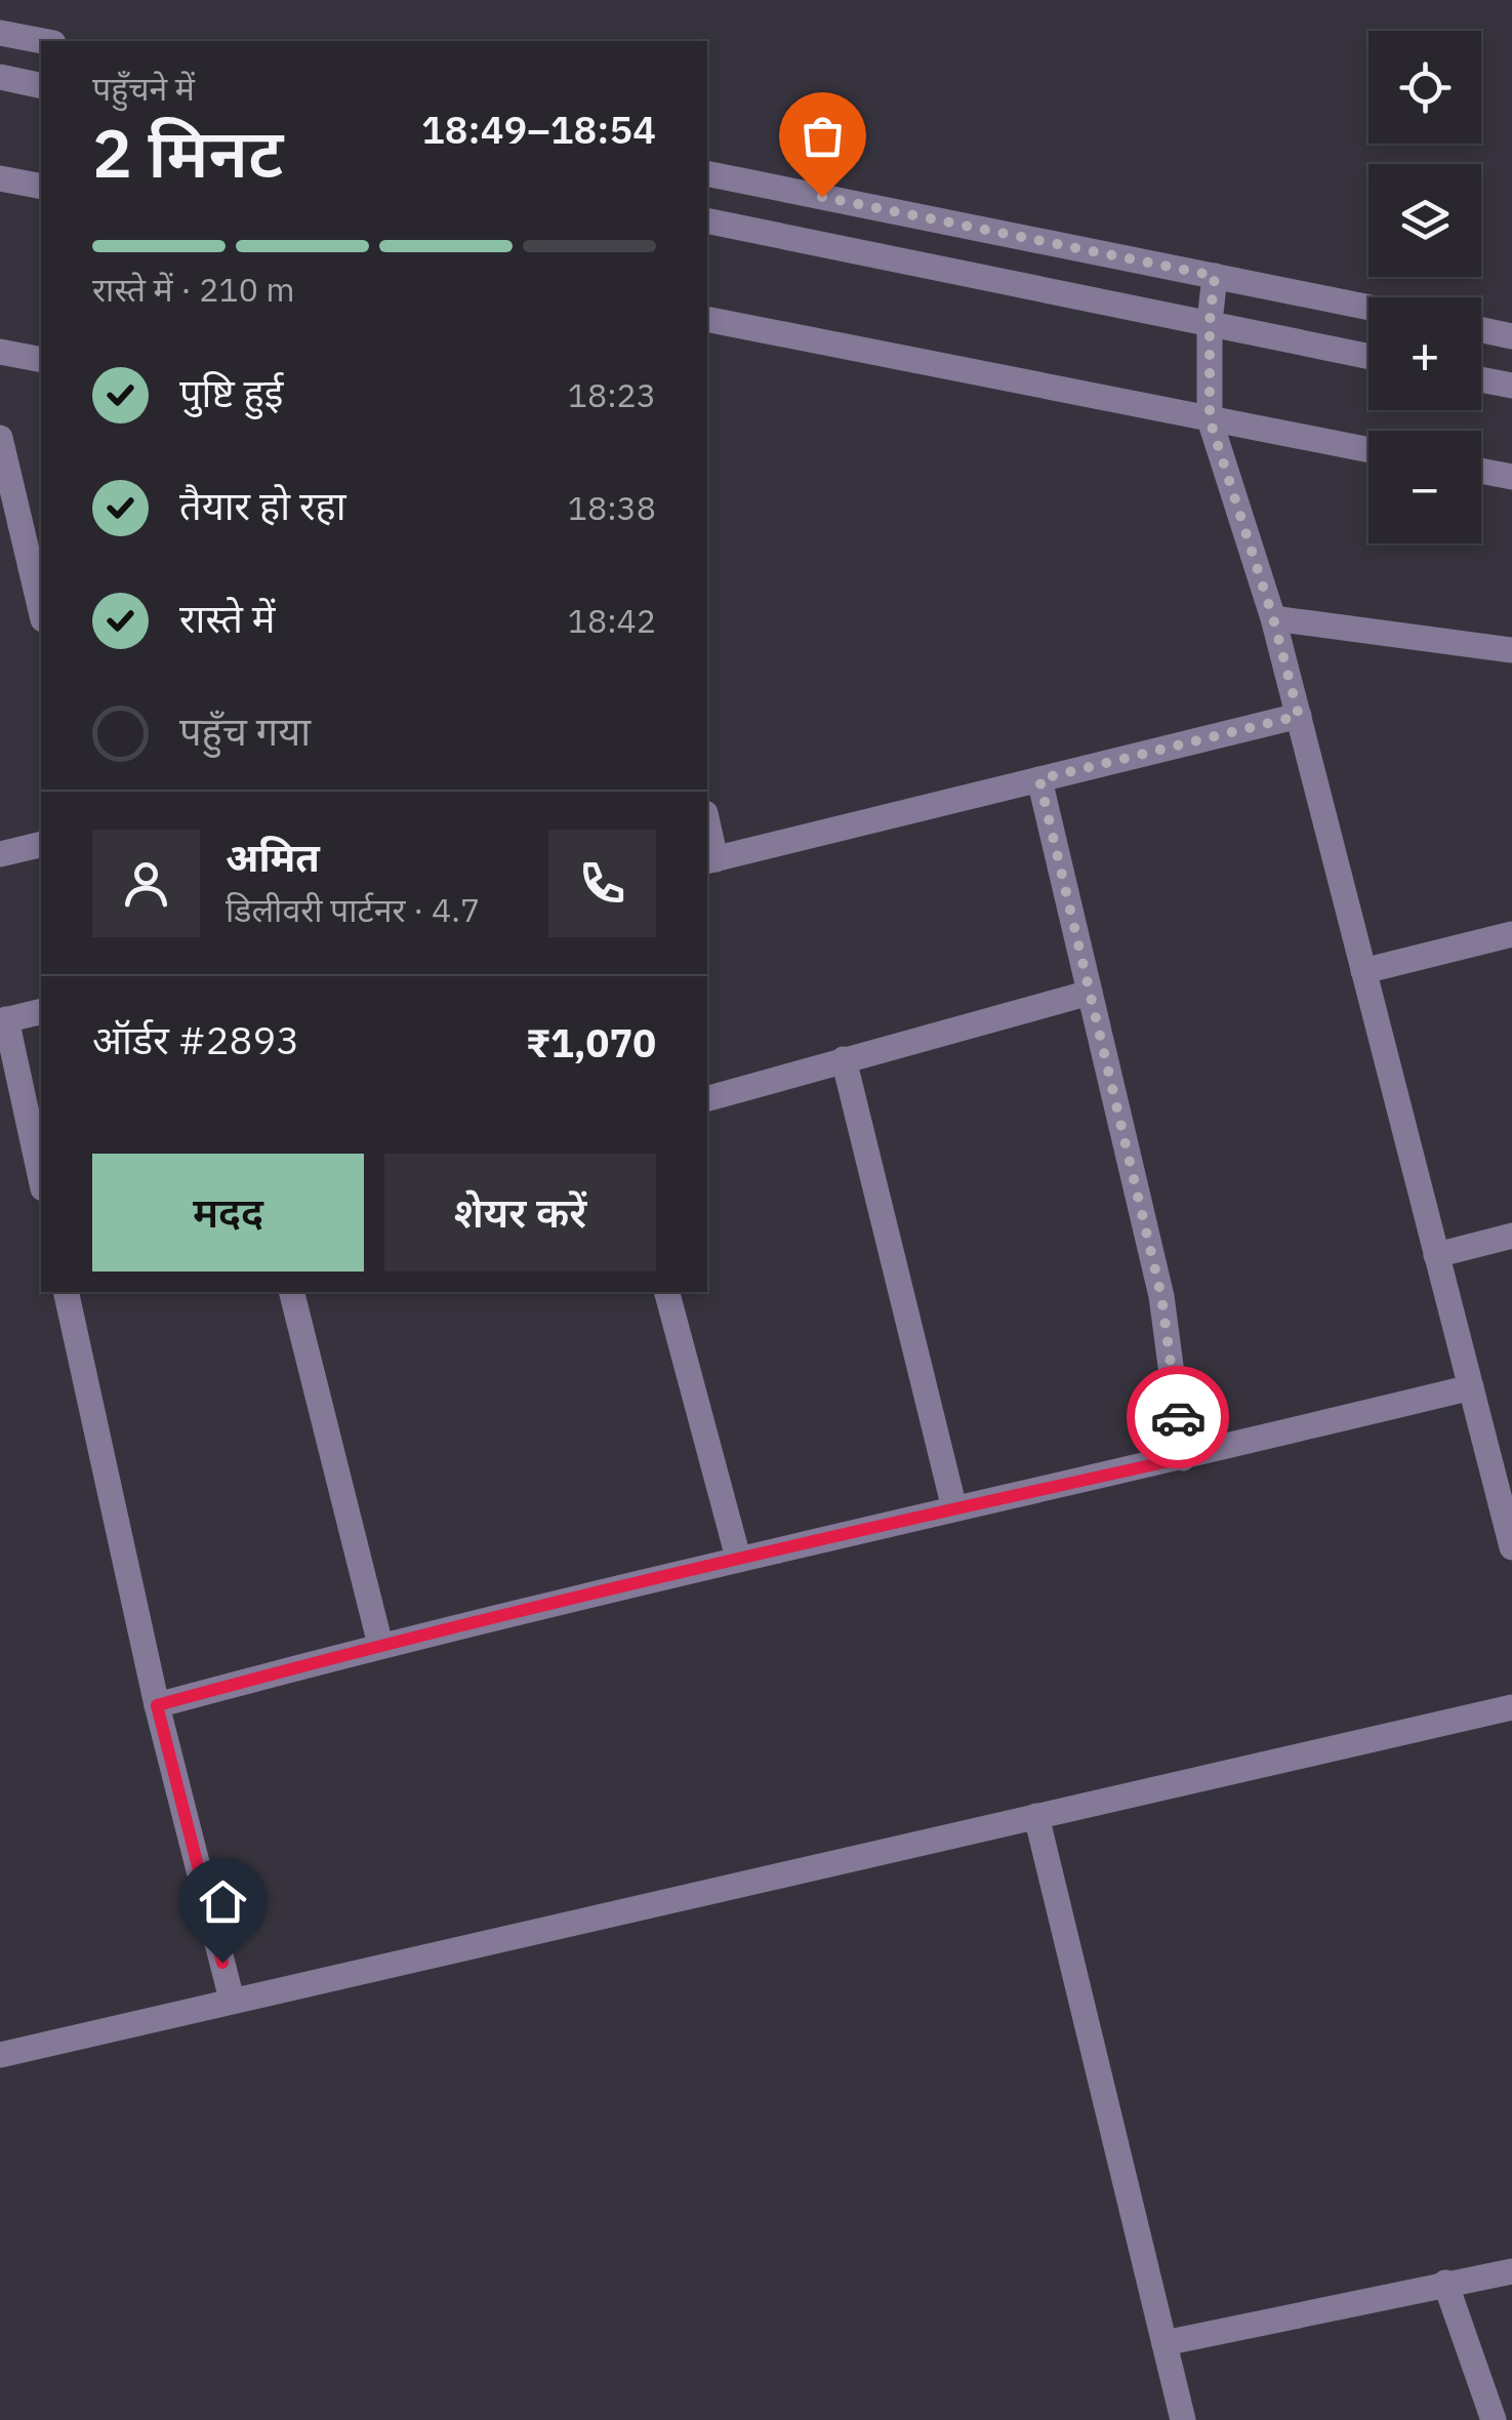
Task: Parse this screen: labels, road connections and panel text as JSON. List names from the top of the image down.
{
  "page": {
    "map_buttons": ["+", "−"],
    "heading": ["2 मिनट", "पहुँचने में", "18:49–18:54"],
    "panel": [
      "अमित",
      "डिलीवरी पार्टनर · 4.7",
      "ऑर्डर #2893",
      "₹1,070"
    ],
    "bar": "रास्ते में · 210 m",
    "list": [
      ["पुष्टि हुई", "18:23"],
      ["तैयार हो रहा", "18:38"],
      ["रास्ते में", "18:42"],
      "पहुँच गया"
    ],
    "buttons": ["मदद", "शेयर करें"]
  }
}
